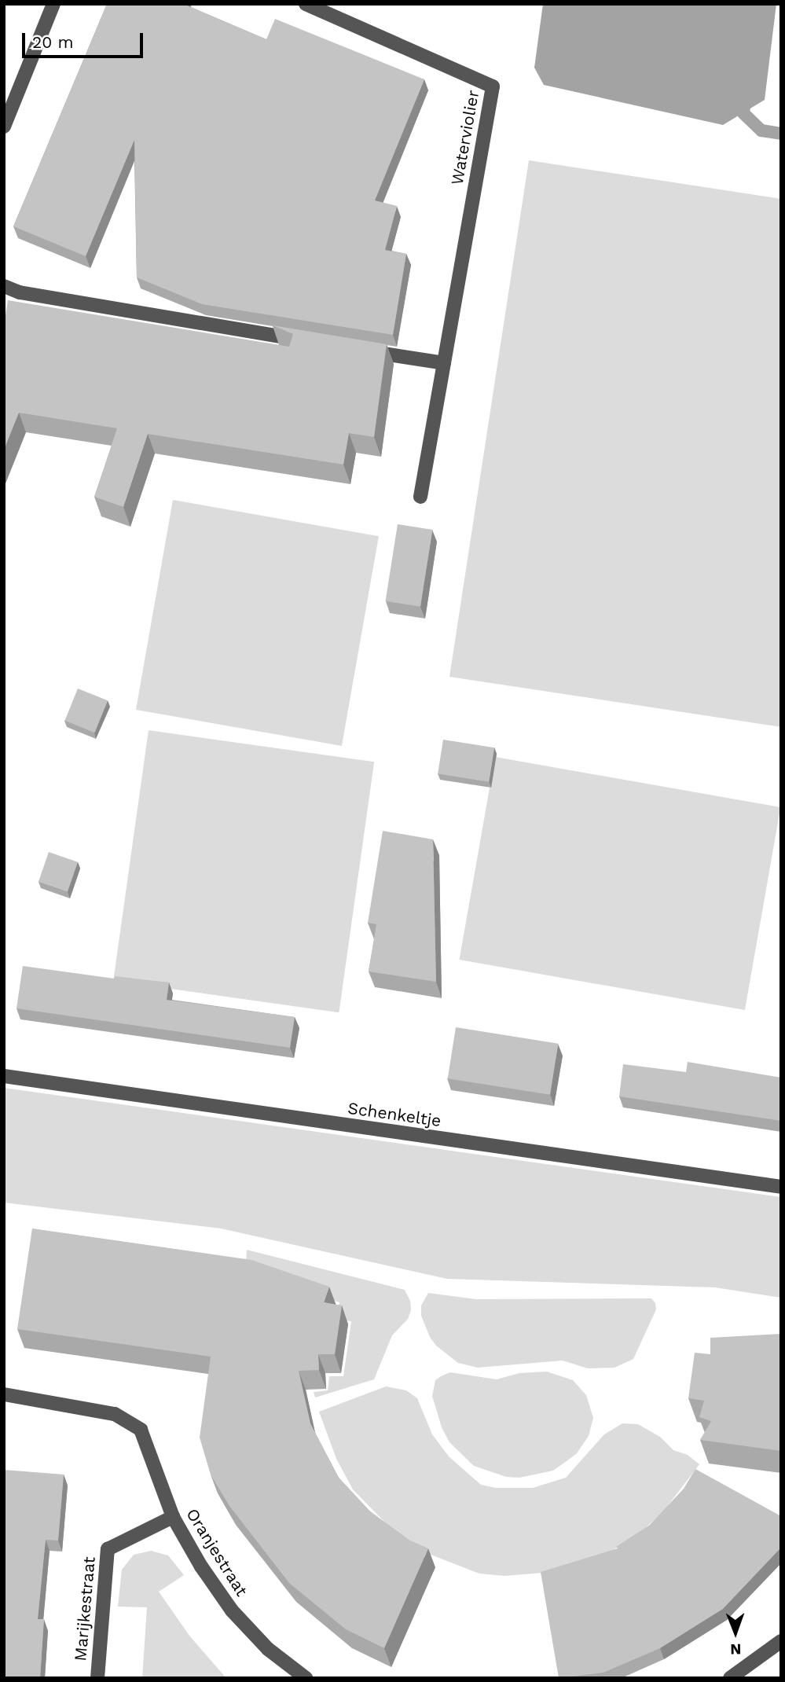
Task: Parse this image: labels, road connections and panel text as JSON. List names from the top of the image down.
{
  "streets": {
    "street": [
      "Waterviolier",
      "Schenkeltje",
      "Oranjestraat",
      "Marijkestraat"
    ]
  },
  "crossings": [
    ["Oranjestraat", "Marijkestraat"]
  ],
  "scale_bar": "20 m",
  "north": "bottom"
}
